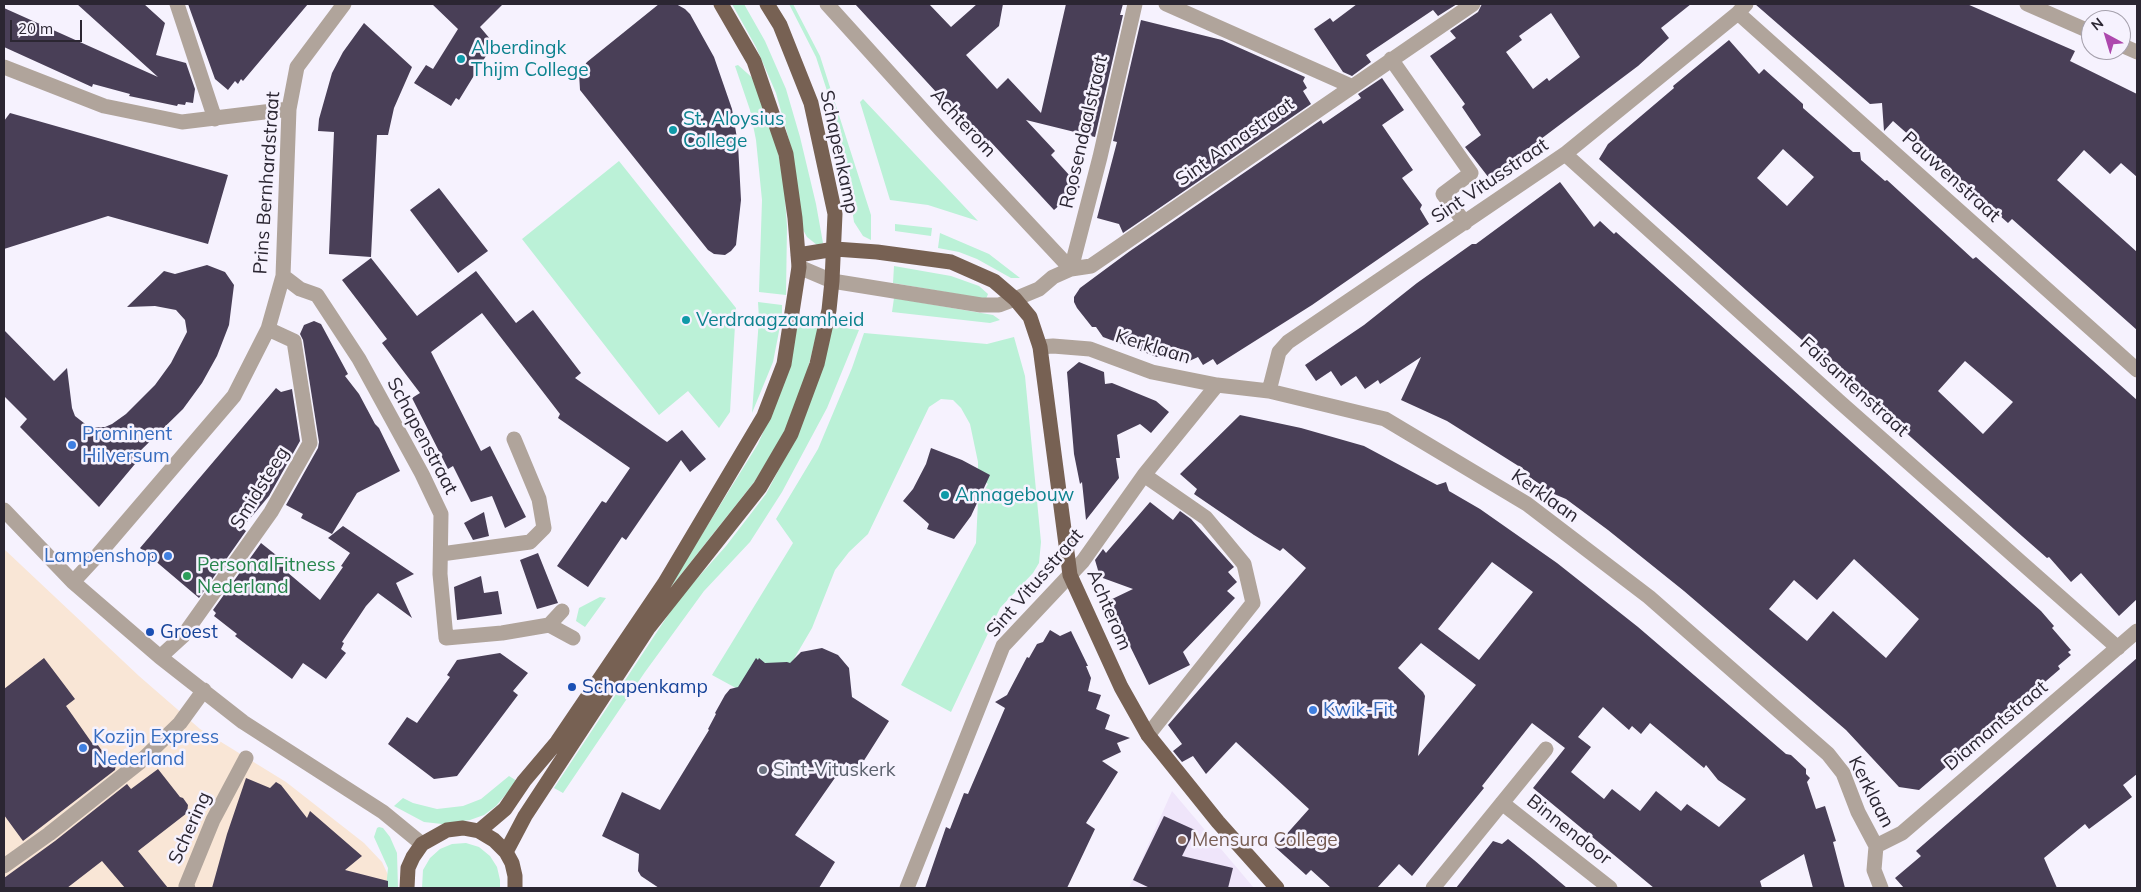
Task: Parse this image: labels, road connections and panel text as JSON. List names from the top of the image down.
{
  "streets": {
    "main road": ["Achterom", "Schapenkamp"],
    "street": [
      "Roosendaalstraat",
      "Sint Annastraat",
      "Pauwenstraat",
      "Sint Vitusstraat",
      "Prins Bernhardstraat",
      "Kerklaan",
      "Faisantenstraat",
      "Schapenstraat",
      "Smidsteeg",
      "Diamantstraat",
      "Schering",
      "Binnendoor"
    ]
  },
  "crossings": [
    ["Achterom", "Roosendaalstraat"],
    ["Achterom", "Sint Annastraat"],
    ["Achterom", "Schapenkamp"],
    ["Achterom", "Sint Vitusstraat"],
    ["Achterom", "Kerklaan"],
    ["Roosendaalstraat", "Sint Annastraat"],
    ["Pauwenstraat", "Sint Vitusstraat"],
    ["Sint Vitusstraat", "Kerklaan"],
    ["Sint Vitusstraat", "Faisantenstraat"],
    ["Prins Bernhardstraat", "Schapenstraat"],
    ["Prins Bernhardstraat", "Smidsteeg"],
    ["Kerklaan", "Diamantstraat"],
    ["Faisantenstraat", "Diamantstraat"]
  ],
  "places": [
    "Alberdingk Thijm College",
    "St. Aloysius College",
    "Verdraagzaamheid",
    "Prominent Hilversum",
    "Annagebouw",
    "Lampenshop",
    "PersonalFitness Nederland",
    "Groest",
    "Schapenkamp",
    "Kwik-Fit",
    "Kozijn Express Nederland",
    "Sint-Vituskerk",
    "Mensura College"
  ],
  "scale_bar": "20 m",
  "north": "top left"
}
